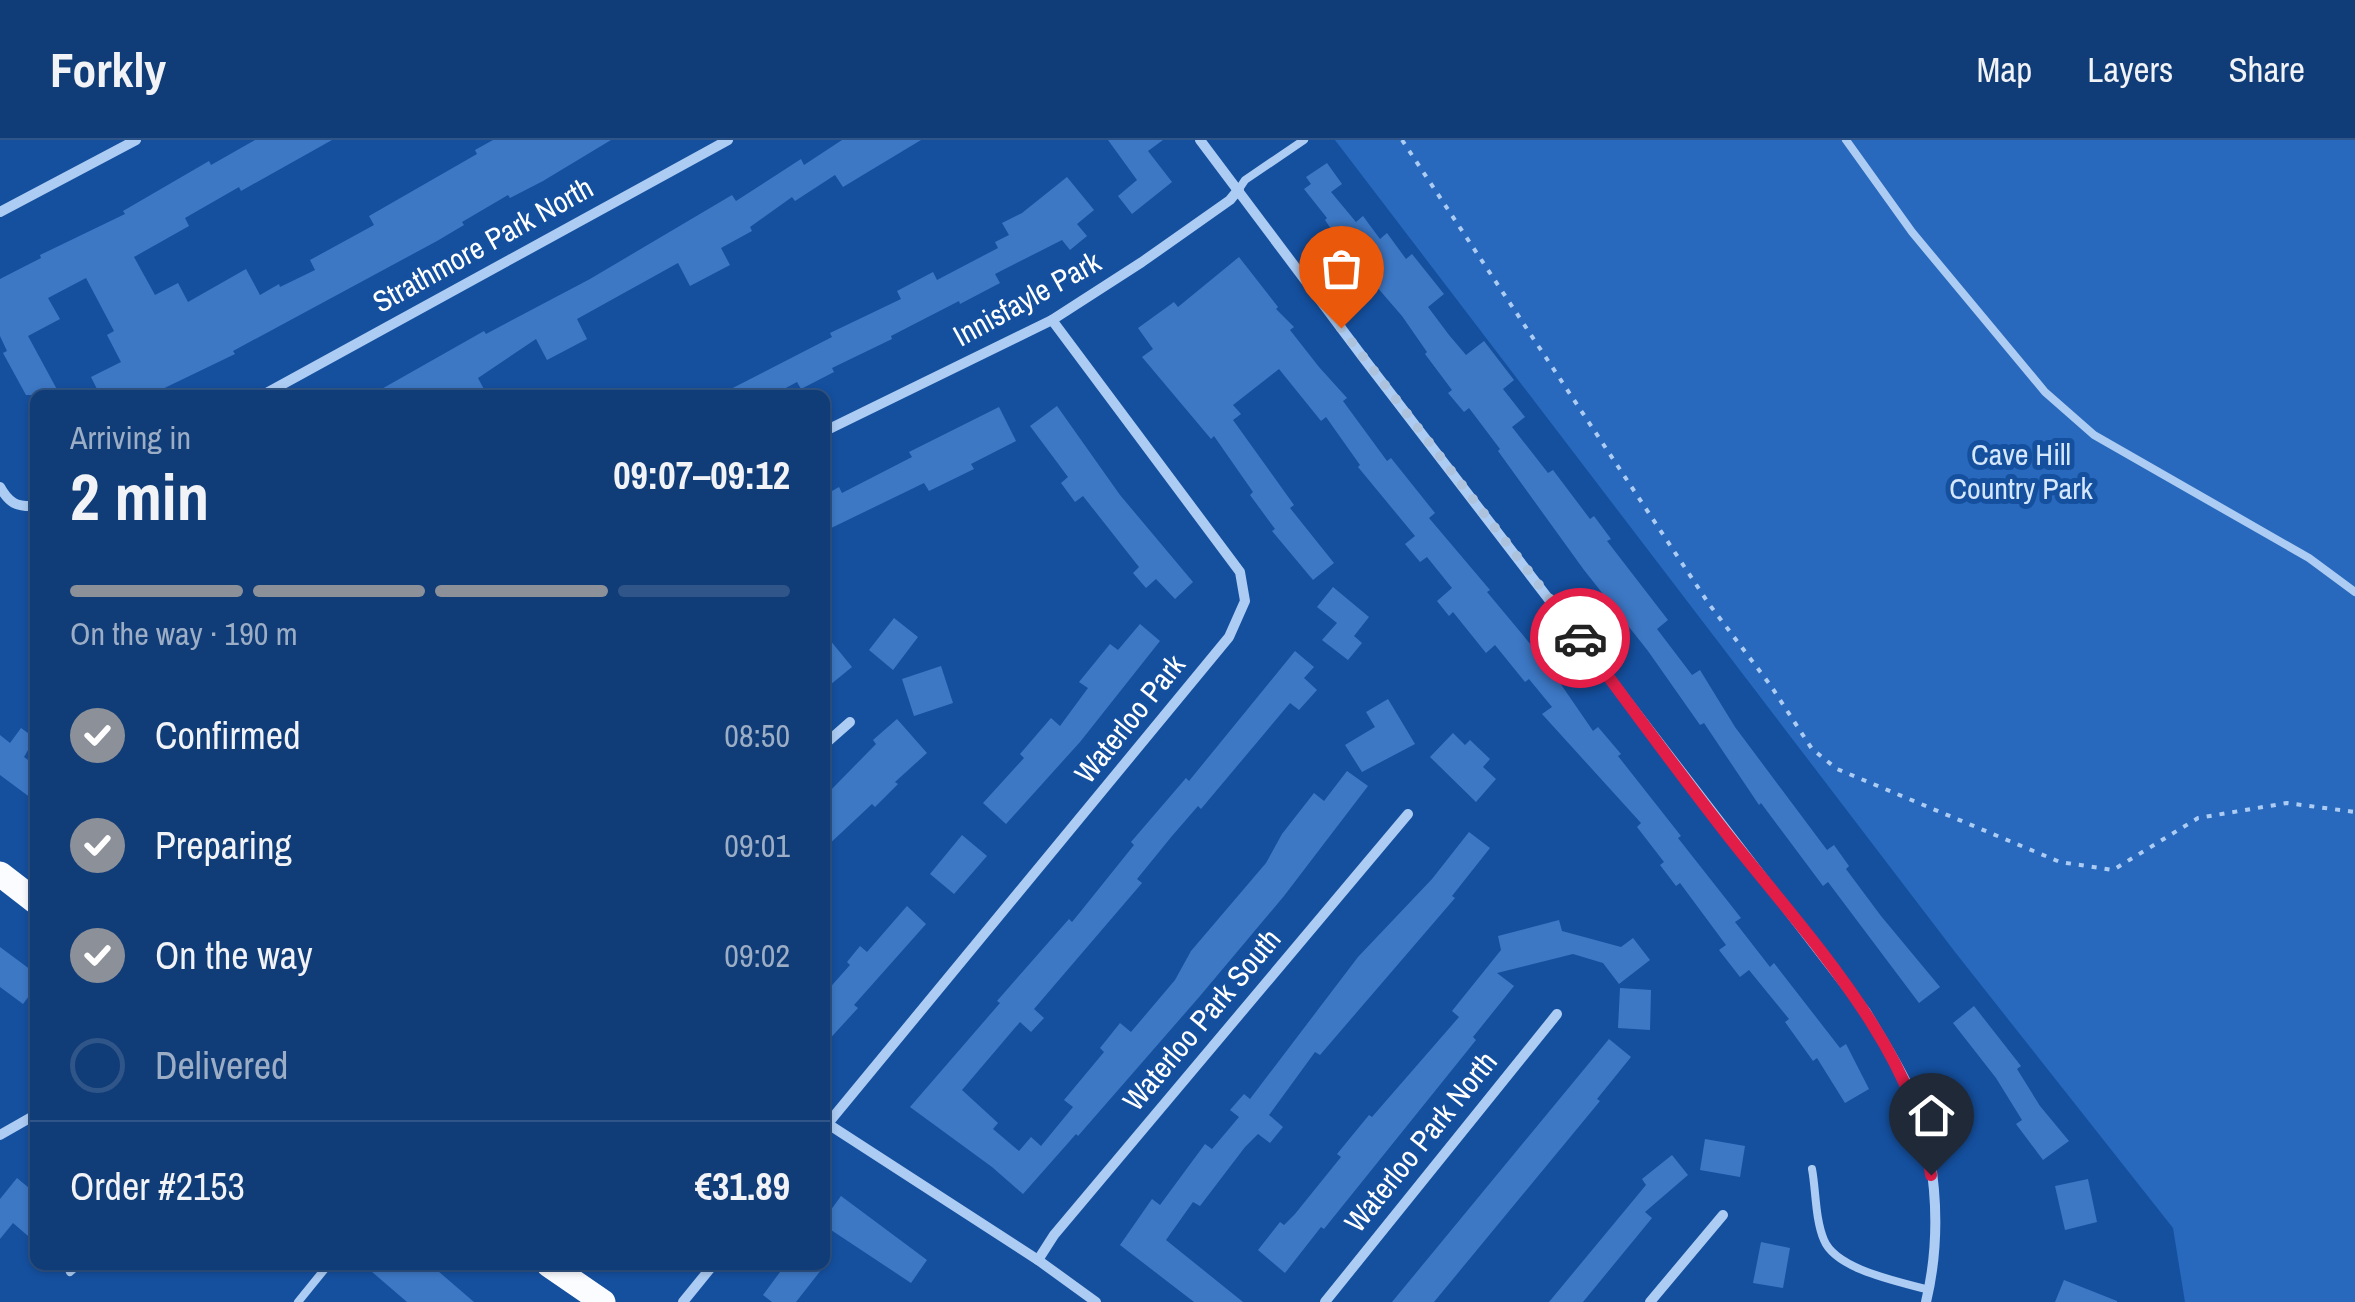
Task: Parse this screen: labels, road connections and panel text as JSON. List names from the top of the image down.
{
  "streets": {
    "street": [
      "Strathmore Park North",
      "Innisfayle Park",
      "Waterloo Park",
      "Waterloo Park South",
      "Waterloo Park North"
    ]
  },
  "crossings": [
    ["Innisfayle Park", "Waterloo Park"]
  ],
  "parks": ["Cave Hill Country Park"],
  "page": {
    "header": "Forkly",
    "nav": ["Map", "Layers", "Share"],
    "heading": ["2 min", "Arriving in", "09:07–09:12"],
    "panel": ["Order #2153", "€31.89"],
    "bar": "On the way · 190 m",
    "list": [
      ["Confirmed", "08:50"],
      ["Preparing", "09:01"],
      ["On the way", "09:02"],
      "Delivered"
    ]
  }
}
